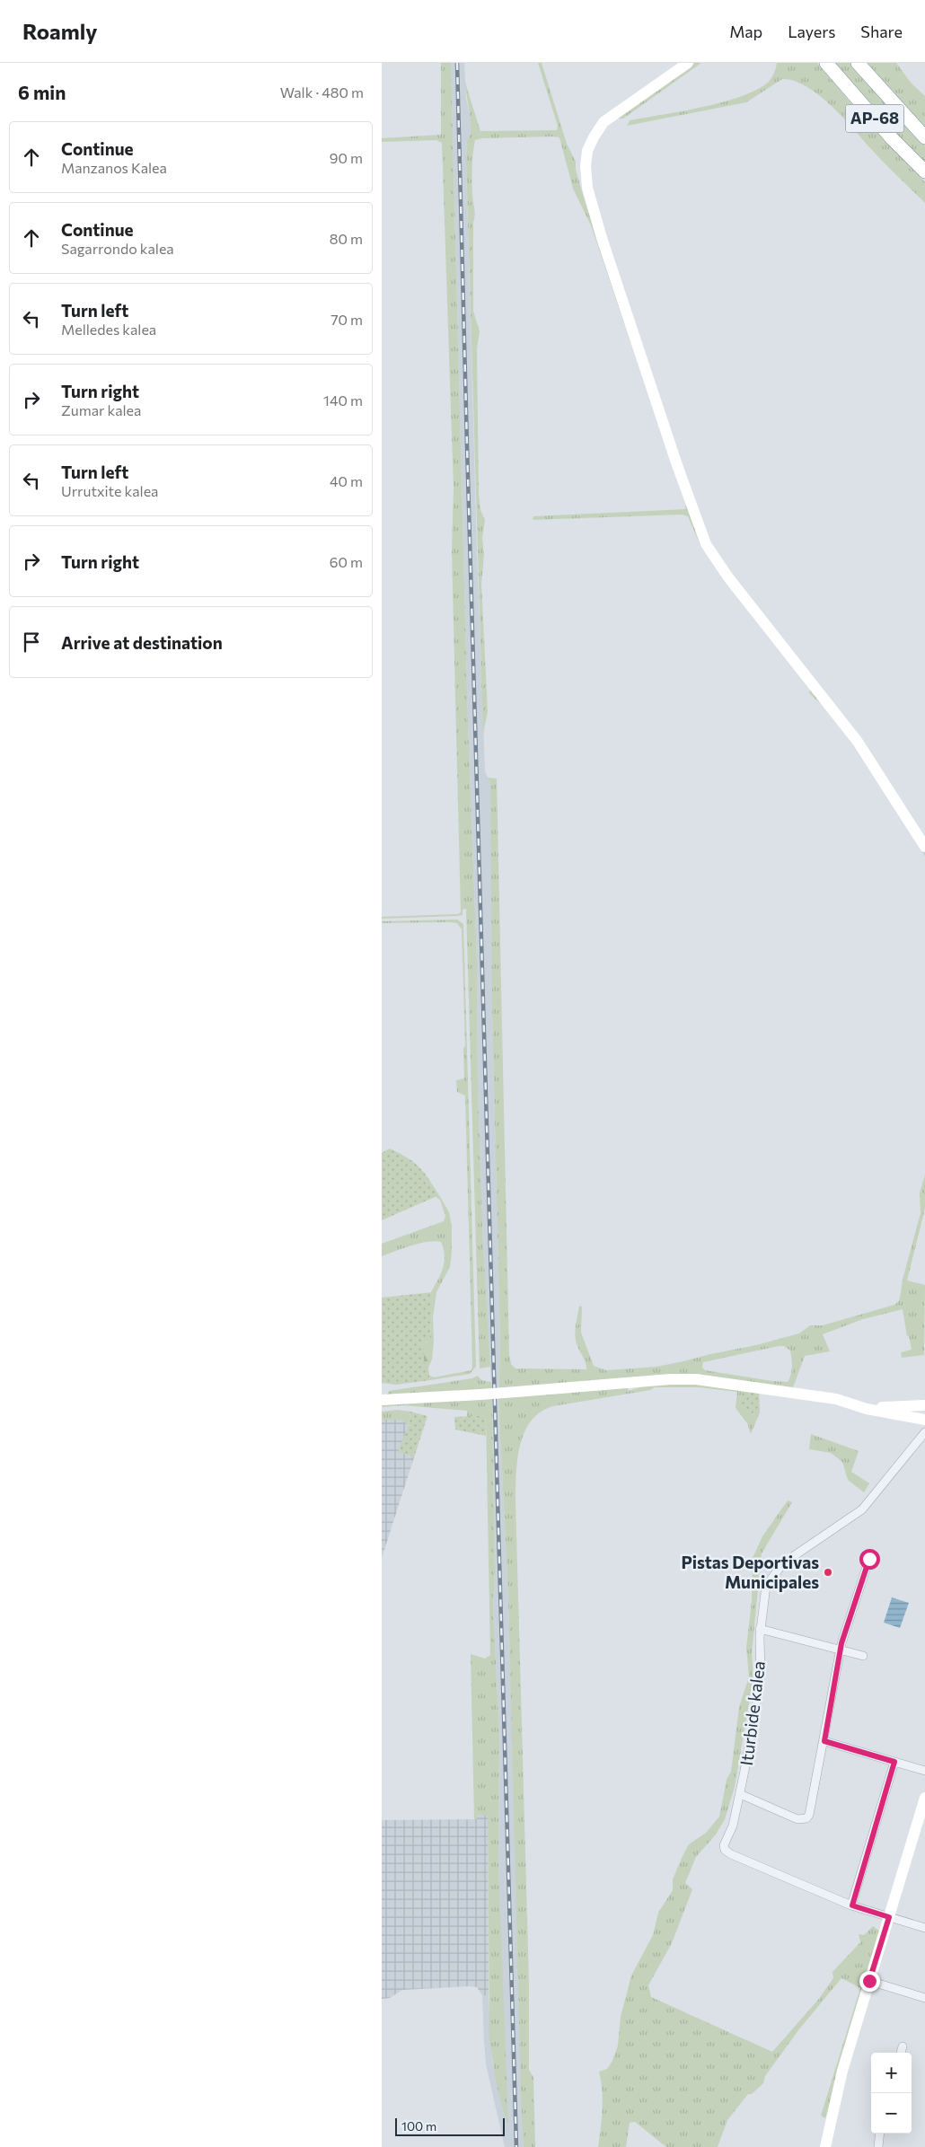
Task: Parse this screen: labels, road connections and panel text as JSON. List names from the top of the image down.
{
  "streets": {
    "highway": ["AP-68"],
    "street": ["Iturbide kalea"]
  },
  "places": ["Pistas Deportivas Municipales"],
  "scale_bar": "100 m",
  "page": {
    "header": "Roamly",
    "nav": ["Map", "Layers", "Share"],
    "heading": ["6 min", "Walk · 480 m"],
    "list": [
      ["Continue", "Manzanos Kalea", "90 m"],
      ["Continue", "Sagarrondo kalea", "80 m"],
      ["Turn left", "Melledes kalea", "70 m"],
      ["Turn right", "Zumar kalea", "140 m"],
      ["Turn left", "Urrutxite kalea", "40 m"],
      ["Turn right", "60 m"],
      "Arrive at destination"
    ],
    "map_buttons": ["+", "−"],
    "scale": "100 m"
  }
}
